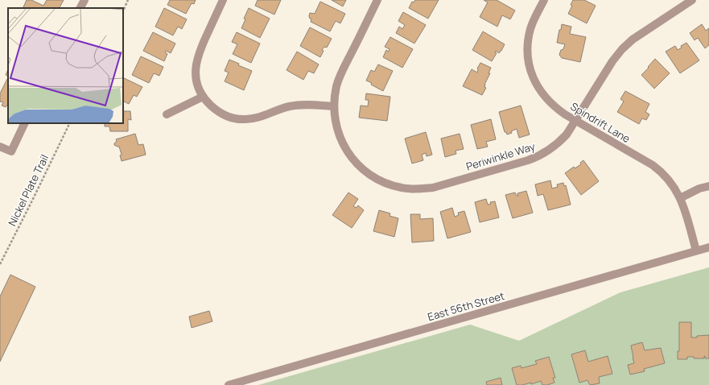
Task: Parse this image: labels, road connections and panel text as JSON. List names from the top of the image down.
{
  "streets": {
    "street": ["Spindrift Lane", "Periwinkle Way", "East 56th Street"],
    "path": ["Nickel Plate Trail"]
  },
  "crossings": [
    ["Spindrift Lane", "Periwinkle Way"],
    ["Spindrift Lane", "East 56th Street"]
  ]
}
